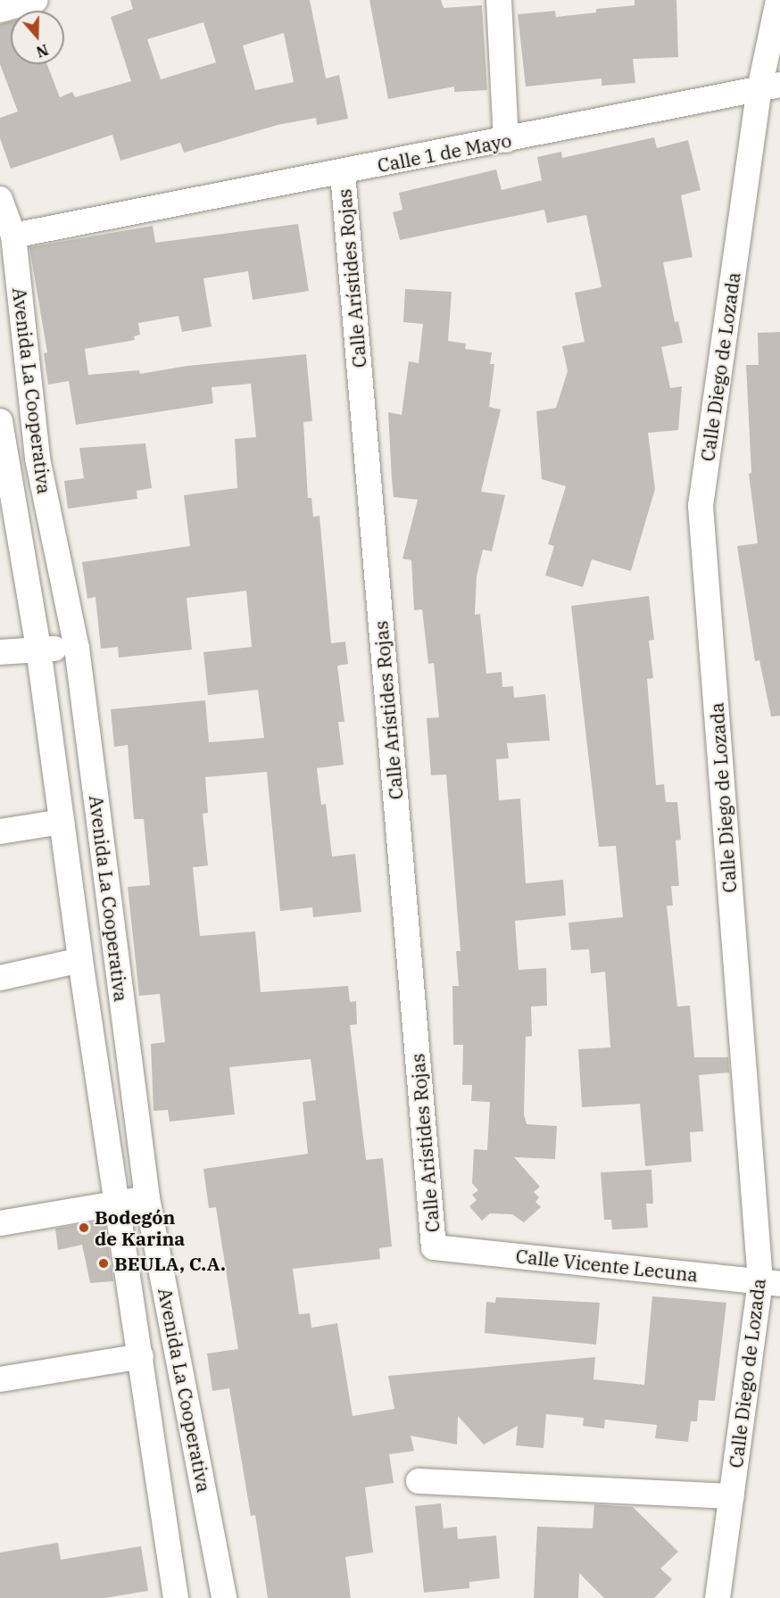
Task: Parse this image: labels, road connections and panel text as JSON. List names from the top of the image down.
{
  "streets": {
    "street": [
      "Calle 1 de Mayo",
      "Calle Arístides Rojas",
      "Calle Diego de Lozada",
      "Avenida La Cooperativa",
      "Calle Vicente Lecuna"
    ]
  },
  "crossings": [
    ["Calle 1 de Mayo", "Calle Arístides Rojas"],
    ["Calle 1 de Mayo", "Calle Diego de Lozada"],
    ["Calle 1 de Mayo", "Avenida La Cooperativa"],
    ["Calle Arístides Rojas", "Calle Vicente Lecuna"],
    ["Calle Diego de Lozada", "Calle Vicente Lecuna"]
  ],
  "places": ["Bodegón de Karina", "BEULA, C.A."],
  "north": "bottom"
}
